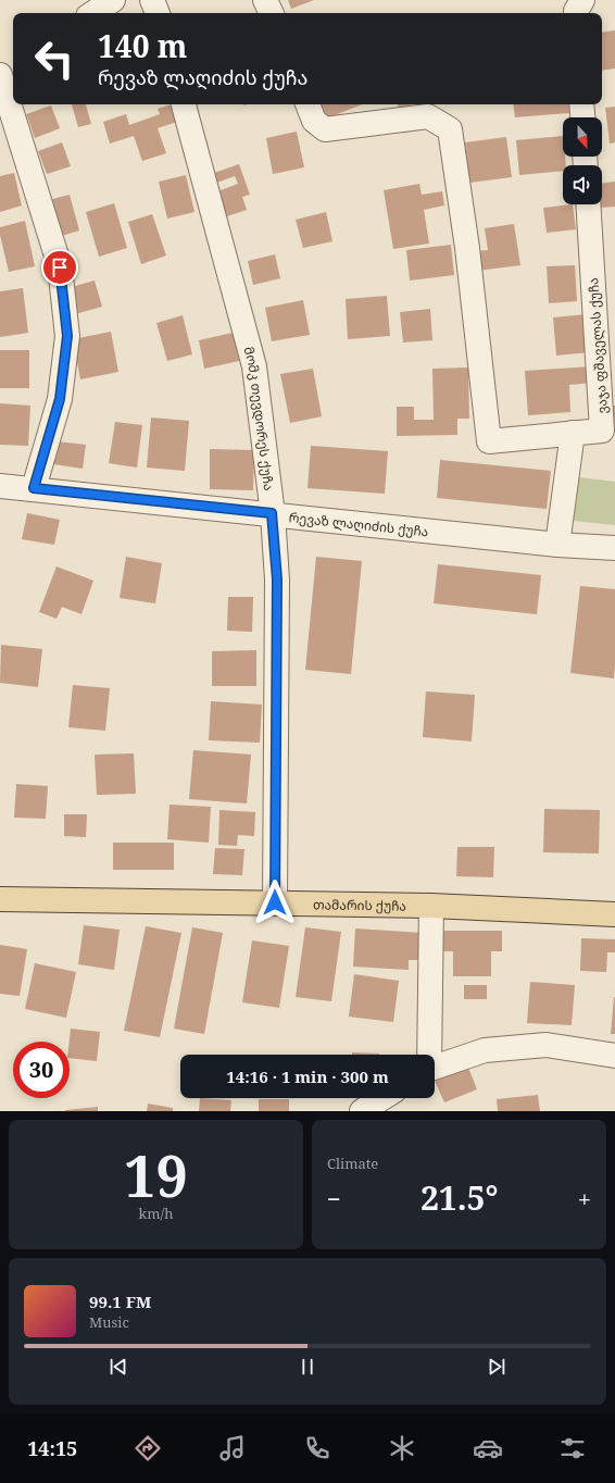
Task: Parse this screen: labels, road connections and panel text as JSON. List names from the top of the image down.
{
  "streets": {
    "main road": ["თამარის ქუჩა"],
    "street": ["ვაჯა ფშაველას ქუჩა", "მომკ თევდორეს ქუჩა", "რევაზ ლაღიძის ქუჩა"]
  },
  "crossings": [
    ["მომკ თევდორეს ქუჩა", "რევაზ ლაღიძის ქუჩა"],
    ["მომკ თევდორეს ქუჩა", "თამარის ქუჩა"]
  ],
  "north": "bottom",
  "page": {
    "turn": ["140 m", "რევაზ ლაღიძის ქუჩა"],
    "limit": "30",
    "trip": "14:16 · 1 min · 300 m",
    "tile": [
      ["19", "km/h"],
      "Climate"
    ],
    "heat": ["−", "21.5°", "+"],
    "song": ["99.1 FM", "Music"],
    "tabs": "14:15"
  }
}
